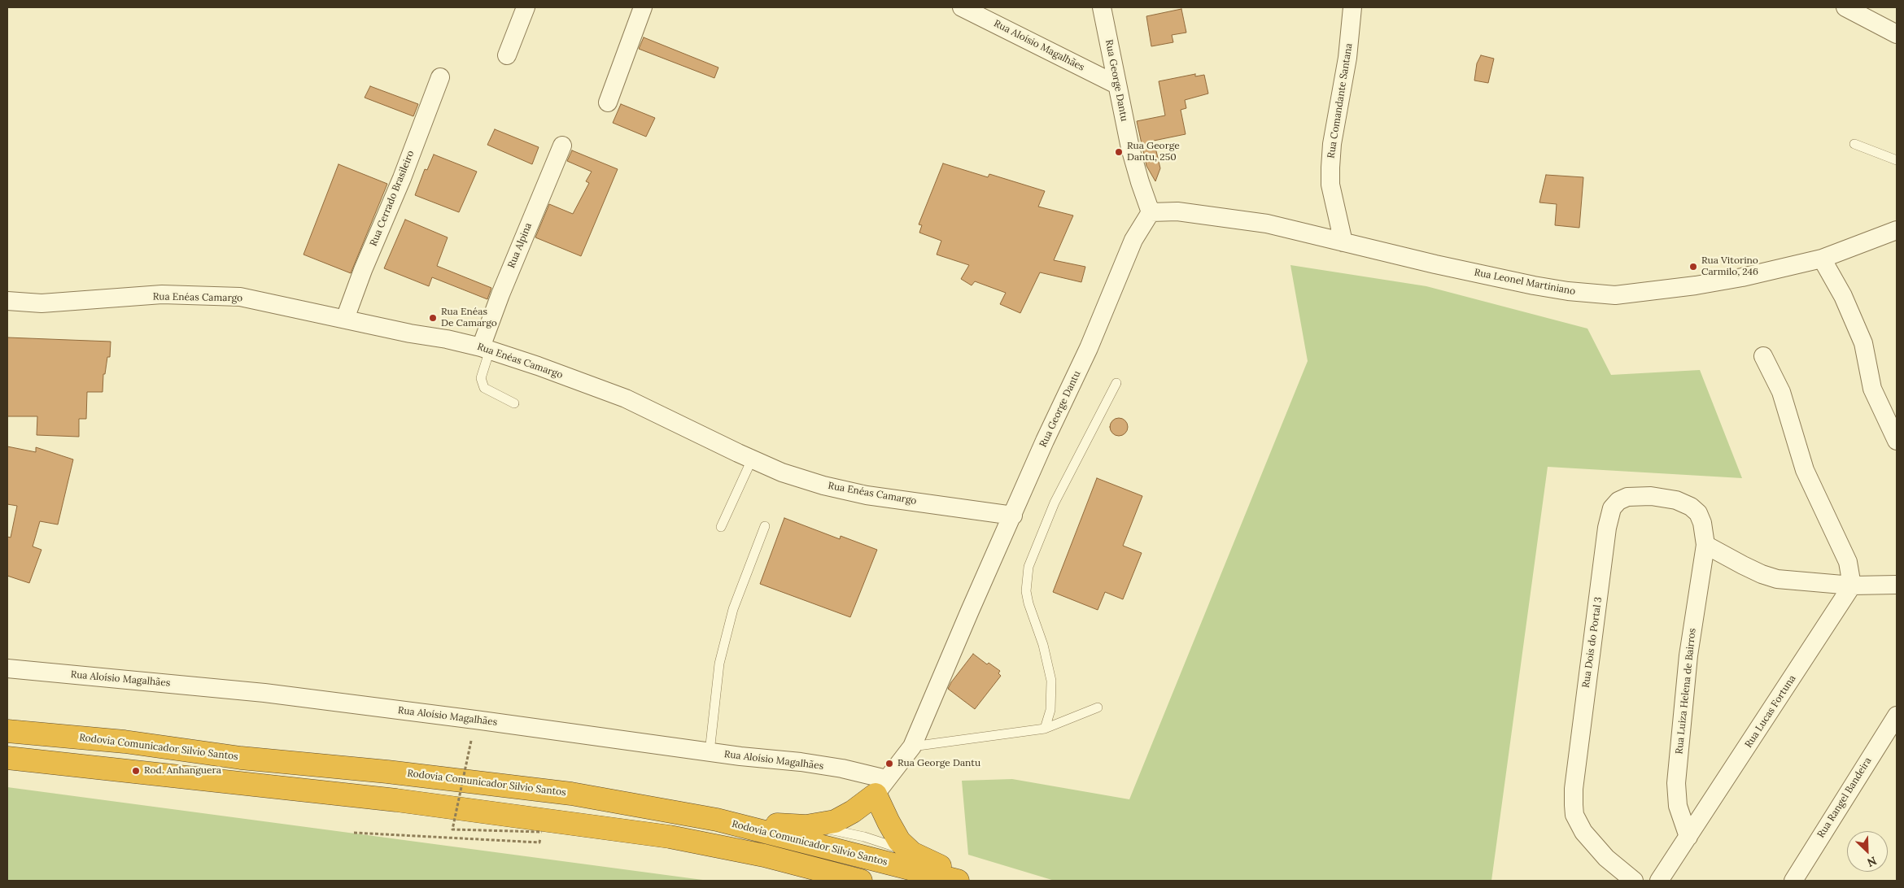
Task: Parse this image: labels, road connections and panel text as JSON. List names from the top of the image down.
{
  "streets": {
    "highway": ["Rodovia Comunicador Silvio Santos"],
    "street": [
      "Rua Aloísio Magalhães",
      "Rua George Dantu",
      "Rua Comandante Santana",
      "Rua Cerrado Brasileiro",
      "Rua Alpina",
      "Rua Leonel Martiniano",
      "Rua Enéas Camargo",
      "Rua Dois do Portal 3",
      "Rua Luiza Helena de Bairros",
      "Rua Lucas Fortuna",
      "Rua Rangel Bandeira"
    ]
  },
  "crossings": [
    ["Rua Aloísio Magalhães", "Rua George Dantu"],
    ["Rua George Dantu", "Rua Leonel Martiniano"],
    ["Rua George Dantu", "Rua Enéas Camargo"],
    ["Rua Comandante Santana", "Rua Leonel Martiniano"],
    ["Rua Cerrado Brasileiro", "Rua Enéas Camargo"],
    ["Rua Alpina", "Rua Enéas Camargo"],
    ["Rua Dois do Portal 3", "Rua Luiza Helena de Bairros"],
    ["Rua Luiza Helena de Bairros", "Rua Lucas Fortuna"]
  ],
  "places": [
    "Rua George Dantu, 250",
    "Rua Vitorino Carmilo, 246",
    "Rua Enéas De Camargo",
    "Rua George Dantu",
    "Rod. Anhanguera"
  ],
  "north": "bottom right"
}
